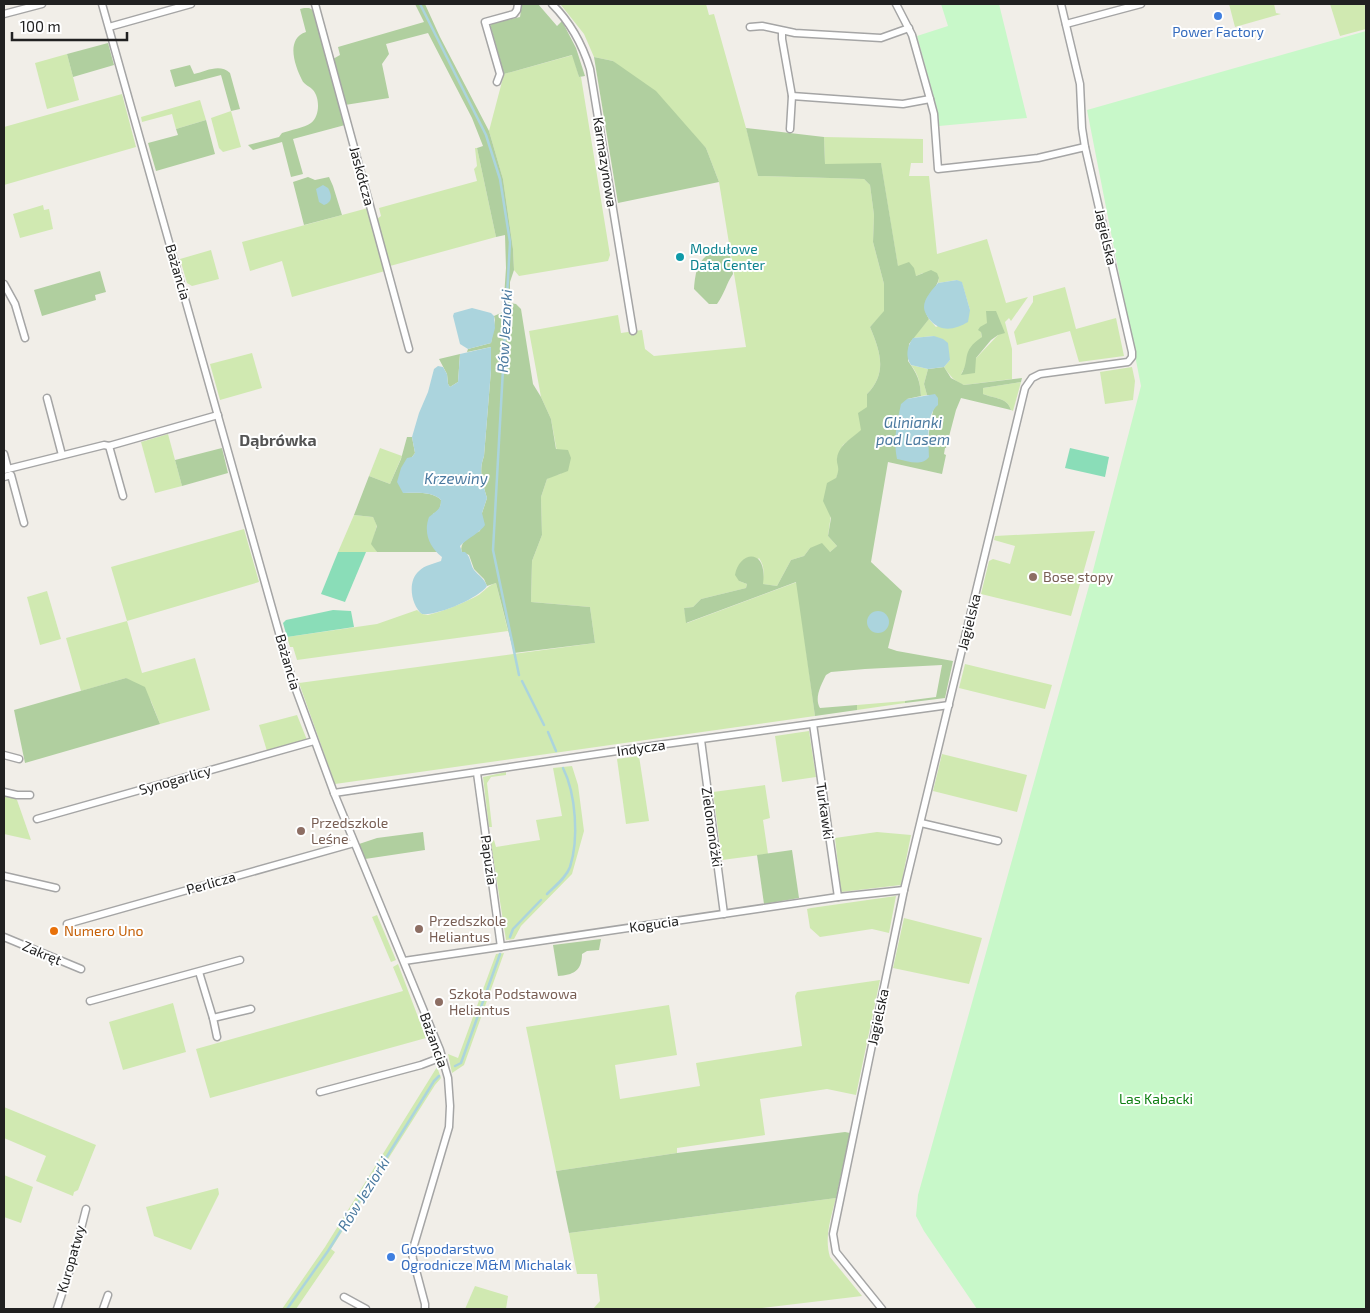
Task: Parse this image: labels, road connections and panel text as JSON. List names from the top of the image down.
{
  "streets": {
    "street": [
      "Karmazynowa",
      "Jaskółcza",
      "Jagielska",
      "Bażancia",
      "Indycza",
      "Synogarlicy",
      "Turkawki",
      "Zielononóżki",
      "Papuzia",
      "Perlicza",
      "Kogucia",
      "Zakręt",
      "Kuropatwy"
    ]
  },
  "crossings": [
    ["Jagielska", "Indycza"],
    ["Jagielska", "Kogucia"],
    ["Bażancia", "Indycza"],
    ["Bażancia", "Synogarlicy"],
    ["Bażancia", "Perlicza"],
    ["Bażancia", "Kogucia"],
    ["Indycza", "Turkawki"],
    ["Indycza", "Zielononóżki"],
    ["Indycza", "Papuzia"],
    ["Turkawki", "Kogucia"],
    ["Zielononóżki", "Kogucia"],
    ["Papuzia", "Kogucia"]
  ],
  "districts": ["Dąbrówka"],
  "water": ["Rów Jeziorki", "Glinianki pod Lasem", "Krzewiny"],
  "parks": ["Las Kabacki"],
  "places": [
    "Power Factory",
    "Modułowe Data Center",
    "Bose stopy",
    "Przedszkole Leśne",
    "Przedszkole Heliantus",
    "Numero Uno",
    "Szkoła Podstawowa Heliantus",
    "Gospodarstwo Ogrodnicze M&M Michalak"
  ],
  "scale_bar": "100 m"
}
